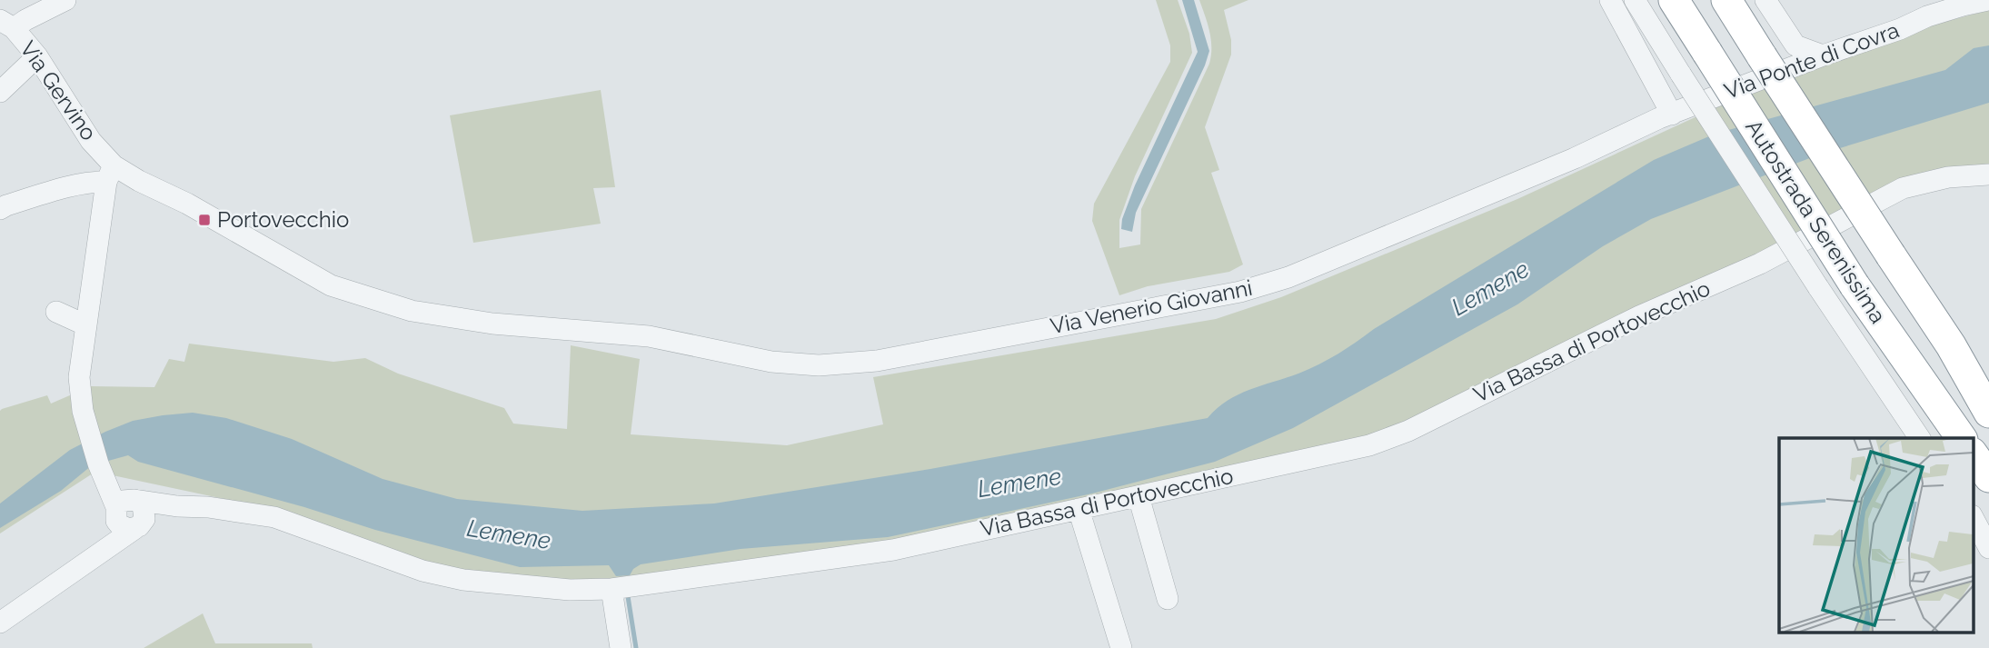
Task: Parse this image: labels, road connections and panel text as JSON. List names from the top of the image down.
{
  "streets": {
    "highway": ["Autostrada Serenissima"],
    "street": [
      "Via Ponte di Covra",
      "Via Gervino",
      "Via Venerio Giovanni",
      "Via Bassa di Portovecchio"
    ]
  },
  "crossings": [
    ["Via Ponte di Covra", "Via Venerio Giovanni"],
    ["Via Gervino", "Via Venerio Giovanni"]
  ],
  "water": ["Lemene"],
  "places": {
    "transit": ["Portovecchio"]
  }
}
